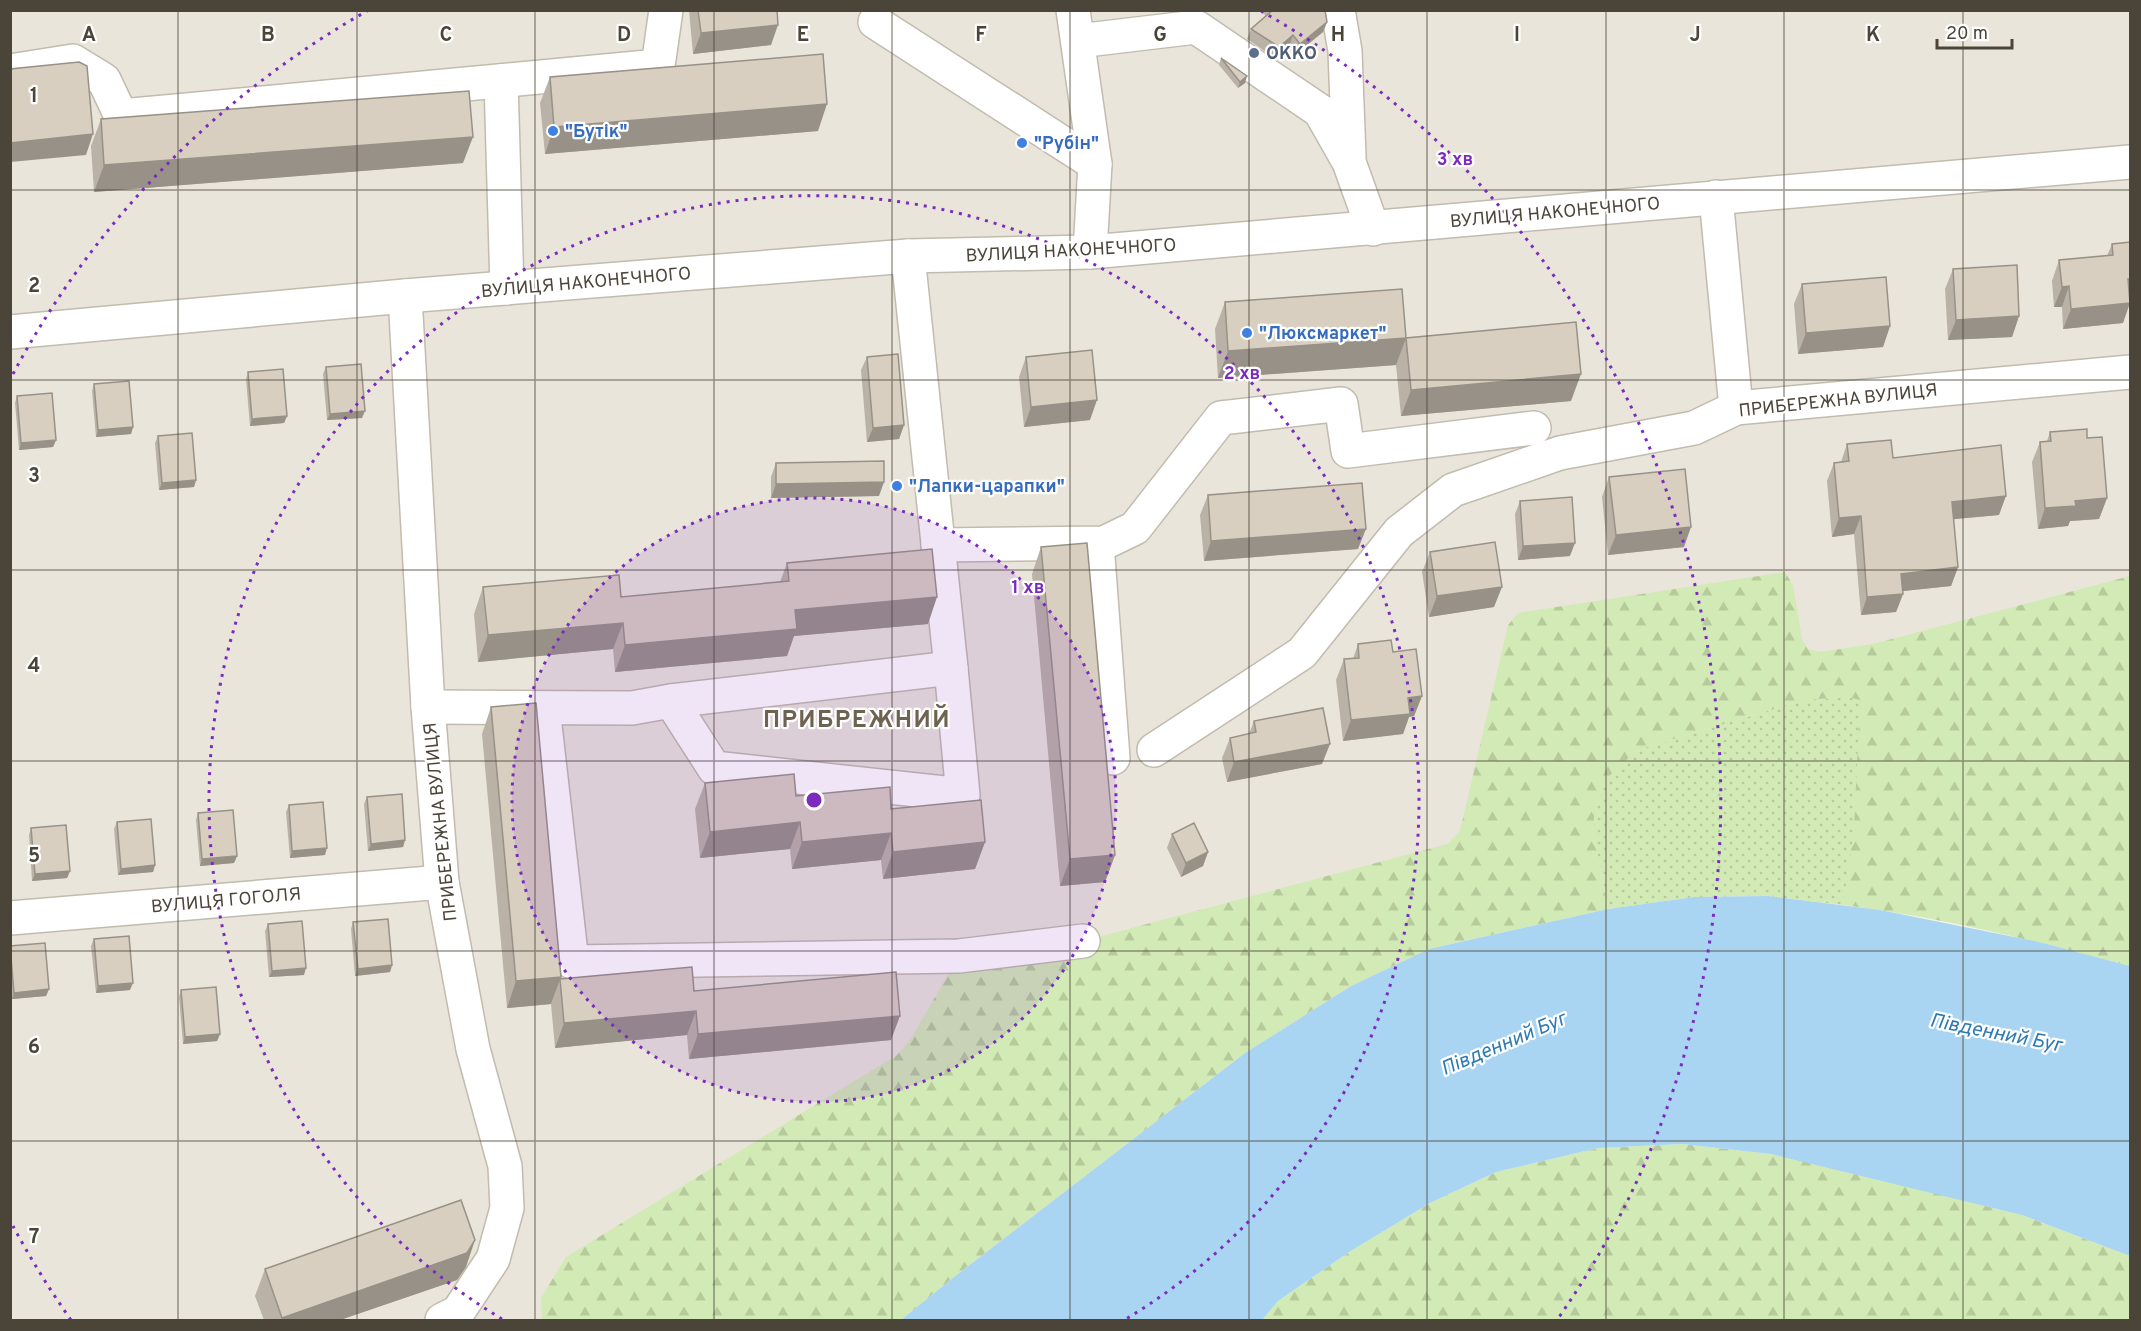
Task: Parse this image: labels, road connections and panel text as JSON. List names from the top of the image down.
{
  "streets": {
    "street": ["ВУЛИЦЯ НАКОНЕЧНОГО", "ПРИБЕРЕЖНА ВУЛИЦЯ", "ВУЛИЦЯ ГОГОЛЯ"]
  },
  "crossings": [
    ["ВУЛИЦЯ НАКОНЕЧНОГО", "ПРИБЕРЕЖНА ВУЛИЦЯ"],
    ["ПРИБЕРЕЖНА ВУЛИЦЯ", "ВУЛИЦЯ ГОГОЛЯ"]
  ],
  "districts": ["ПРИБРЕЖНИЙ"],
  "water": ["Південний Буг"],
  "places": [
    "ОККО",
    "\"Бутік\"",
    "\"Рубін\"",
    "\"Люксмаркет\"",
    "\"Лапки-царапки\""
  ],
  "scale_bar": "20 m",
  "grid": {
    "columns": [
      "A",
      "B",
      "C",
      "D",
      "E",
      "F",
      "G",
      "H",
      "I",
      "J",
      "K"
    ],
    "rows": [
      "1",
      "2",
      "3",
      "4",
      "5",
      "6",
      "7"
    ]
  },
  "rings": ["3 хв", "2 хв", "1 хв"]
}
